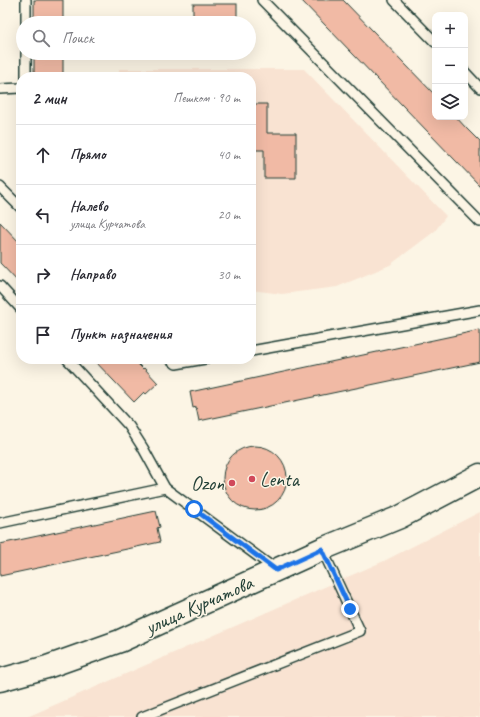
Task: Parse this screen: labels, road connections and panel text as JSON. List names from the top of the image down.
{
  "streets": {
    "main road": ["улица Курчатова"]
  },
  "places": ["Lenta", "Ozon"],
  "page": {
    "map_buttons": ["+", "−"],
    "search": "Поиск",
    "heading": ["2 мин", "Пешком · 90 m"],
    "list": [
      ["Прямо", "40 m"],
      ["Налево", "улица Курчатова", "20 m"],
      ["Направо", "30 m"],
      "Пункт назначения"
    ]
  }
}
